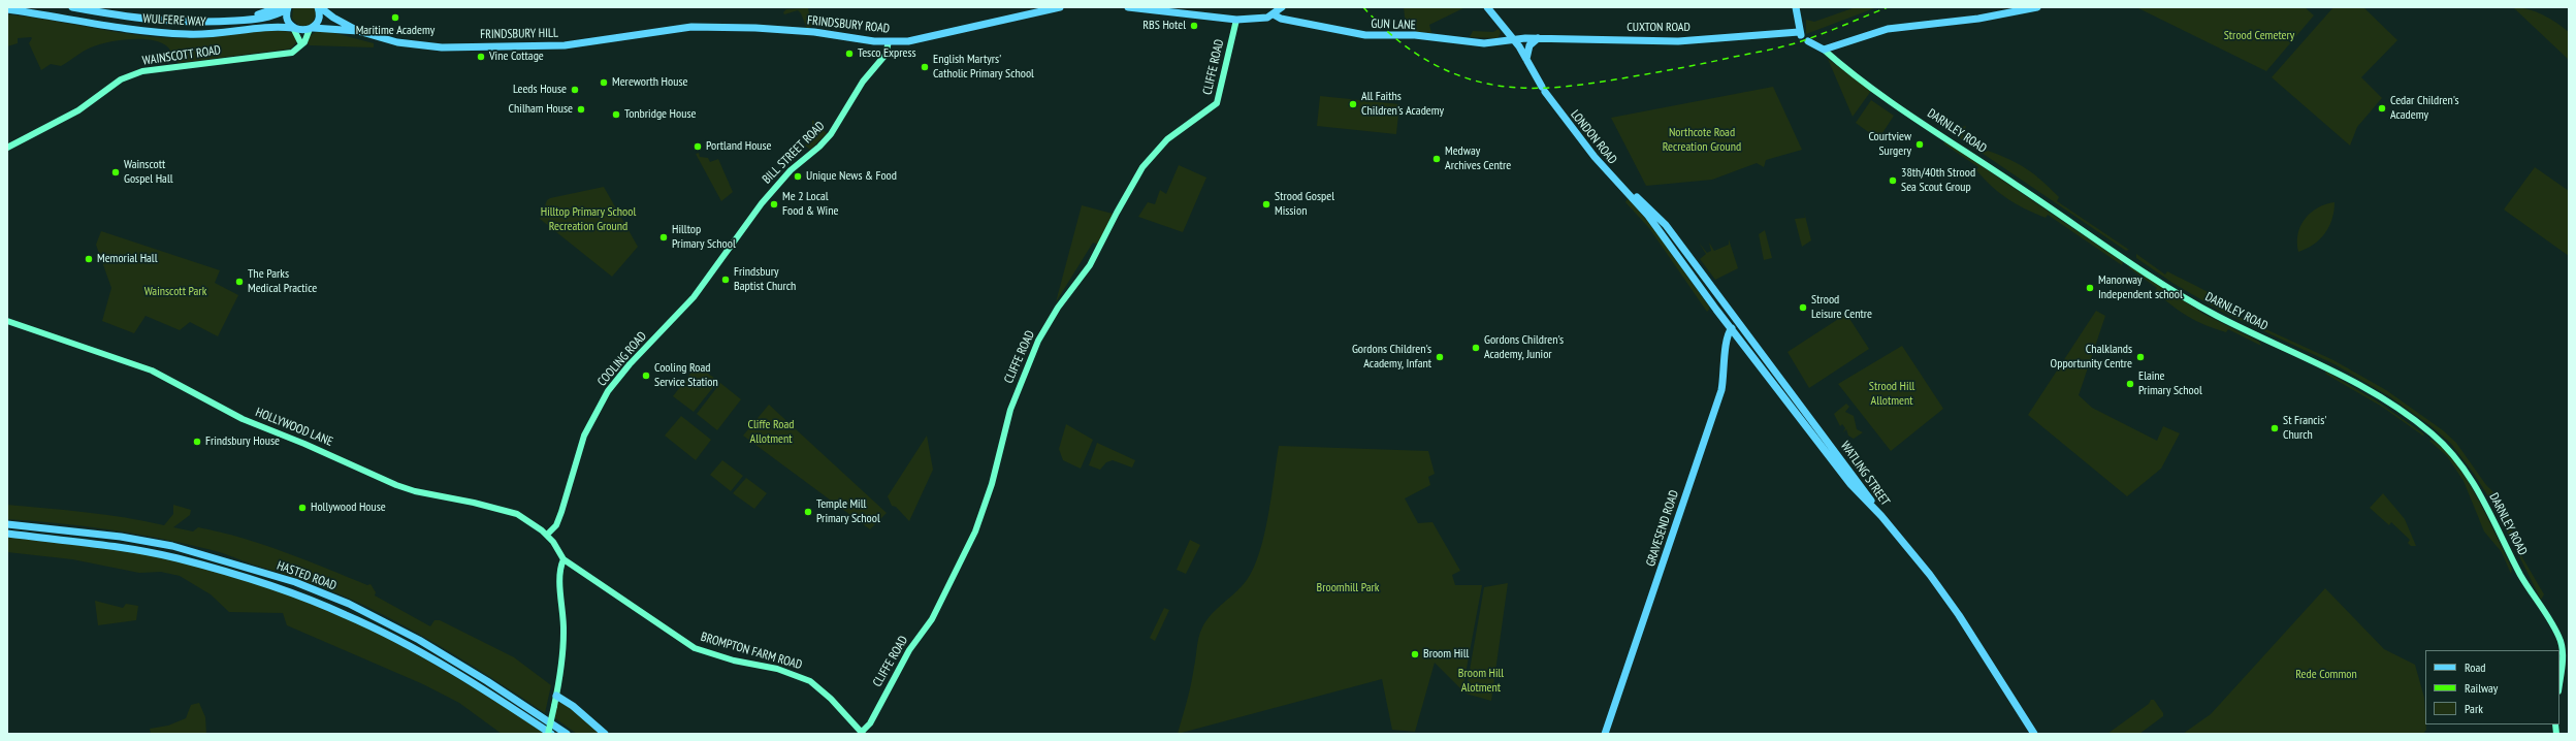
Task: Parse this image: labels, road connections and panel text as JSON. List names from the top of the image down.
{
  "streets": {
    "main road": [
      "WULFERE WAY",
      "FRINDSBURY ROAD",
      "GUN LANE",
      "CUXTON ROAD",
      "FRINDSBURY HILL",
      "LONDON ROAD",
      "WATLING STREET",
      "GRAVESEND ROAD",
      "HASTED ROAD"
    ],
    "street": [
      "WAINSCOTT ROAD",
      "CLIFFE ROAD",
      "DARNLEY ROAD",
      "BILL STREET ROAD",
      "COOLING ROAD",
      "HOLLYWOOD LANE",
      "BROMPTON FARM ROAD"
    ]
  },
  "crossings": [
    ["WULFERE WAY", "FRINDSBURY HILL"],
    ["FRINDSBURY ROAD", "FRINDSBURY HILL"],
    ["FRINDSBURY ROAD", "BILL STREET ROAD"],
    ["GUN LANE", "CUXTON ROAD"],
    ["GUN LANE", "LONDON ROAD"],
    ["CUXTON ROAD", "LONDON ROAD"],
    ["CLIFFE ROAD", "BROMPTON FARM ROAD"],
    ["LONDON ROAD", "WATLING STREET"],
    ["LONDON ROAD", "GRAVESEND ROAD"],
    ["BILL STREET ROAD", "COOLING ROAD"],
    ["COOLING ROAD", "HOLLYWOOD LANE"],
    ["HOLLYWOOD LANE", "BROMPTON FARM ROAD"],
    ["WATLING STREET", "GRAVESEND ROAD"]
  ],
  "parks": [
    "Strood Cemetery",
    "Northcote Road Recreation Ground",
    "Hilltop Primary School Recreation Ground",
    "Wainscott Park",
    "Strood Hill Allotment",
    "Cliffe Road Allotment",
    "Broomhill Park",
    "Broom Hill Alotment",
    "Rede Common"
  ],
  "places": [
    "Maritime Academy",
    "RBS Hotel",
    "Tesco Express",
    "Vine Cottage",
    "English Martyrs' Catholic Primary School",
    "Mereworth House",
    "Leeds House",
    "All Faiths Children's Academy",
    "Cedar Children's Academy",
    "Chilham House",
    "Tonbridge House",
    "Courtview Surgery",
    "Portland House",
    "Medway Archives Centre",
    "Wainscott Gospel Hall",
    "Unique News & Food",
    "38th/40th Strood Sea Scout Group",
    "Me 2 Local Food & Wine",
    "Strood Gospel Mission",
    "Hilltop Primary School",
    "Memorial Hall",
    "Frindsbury Baptist Church",
    "The Parks Medical Practice",
    "Manorway Independent school",
    "Strood Leisure Centre",
    "Gordons Children's Academy, Junior",
    "Gordons Children's Academy, Infant",
    "Chalklands Opportunity Centre",
    "Cooling Road Service Station",
    "Elaine Primary School",
    "St Francis' Church",
    "Frindsbury House",
    "Hollywood House",
    "Temple Mill Primary School",
    "Broom Hill"
  ],
  "legend": ["Road", "Railway", "Park"]
}
